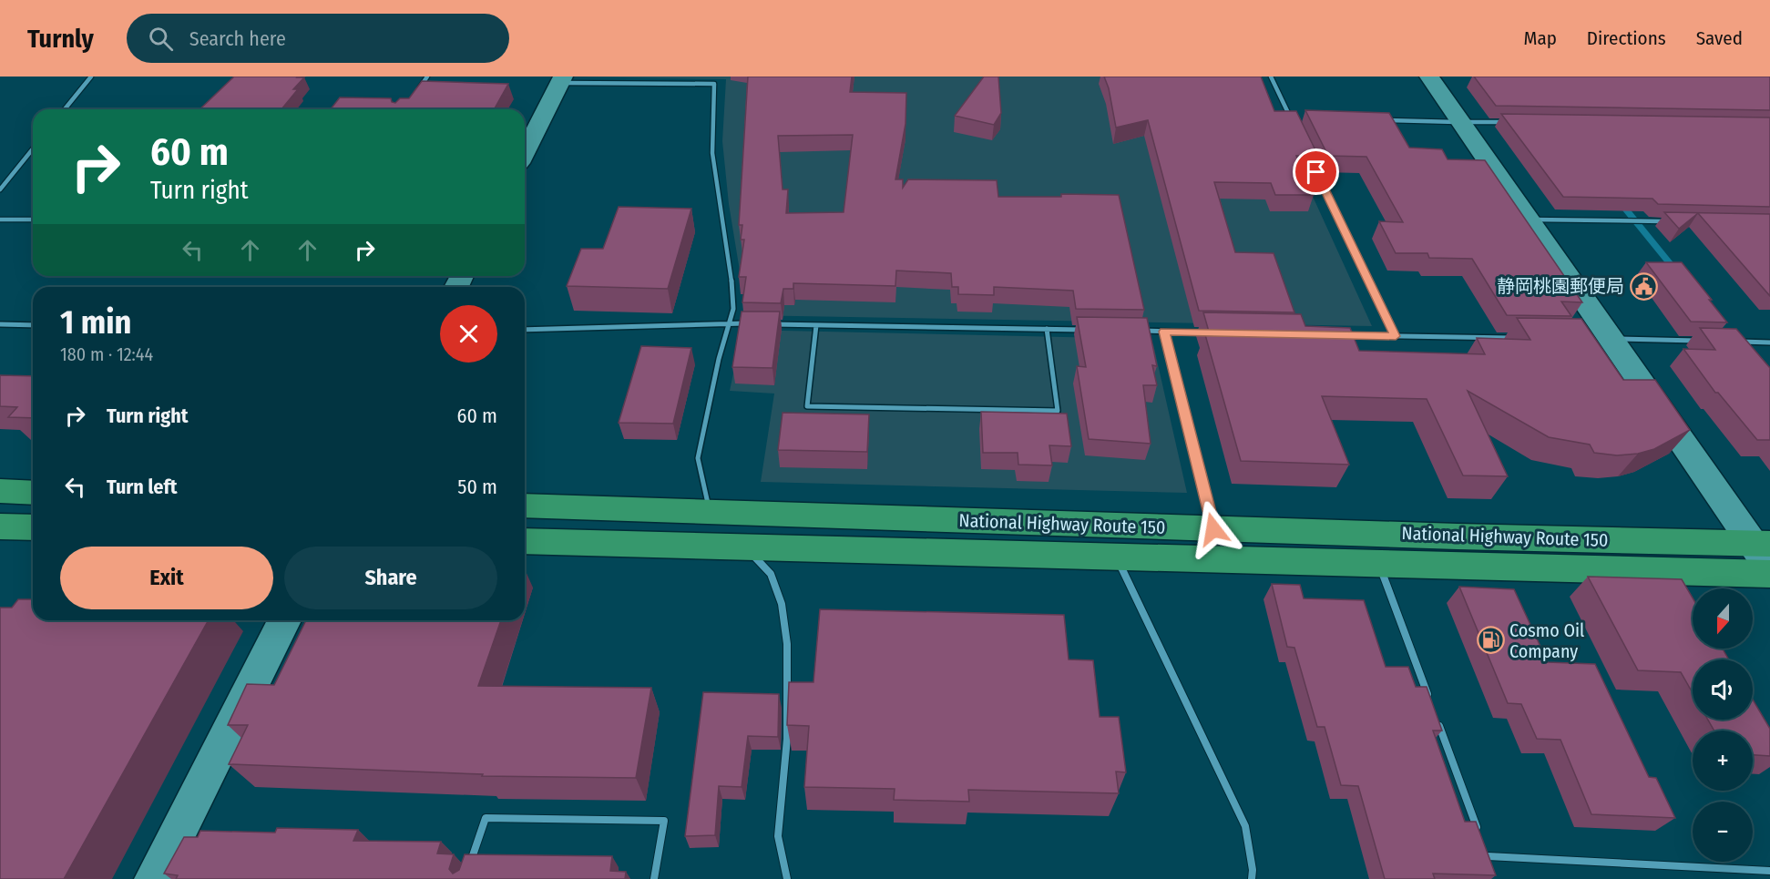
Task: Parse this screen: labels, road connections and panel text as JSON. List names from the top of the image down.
{
  "streets": {
    "highway": ["National Highway Route 150"]
  },
  "places": {
    "public building": ["静岡桃園郵便局"],
    "fuel station": ["Cosmo Oil Company"]
  },
  "north": "bottom",
  "page": {
    "header": "Turnly",
    "search": "Search here",
    "nav": ["Map", "Directions", "Saved"],
    "turn": ["60 m", "Turn right"],
    "heading": ["1 min", "180 m · 12:44"],
    "list": [
      {
        "name": "Turn right",
        "value": "60 m"
      },
      {
        "name": "Turn left",
        "value": "50 m"
      }
    ],
    "buttons": ["Exit", "Share"],
    "map_buttons": ["+", "−"]
  }
}
